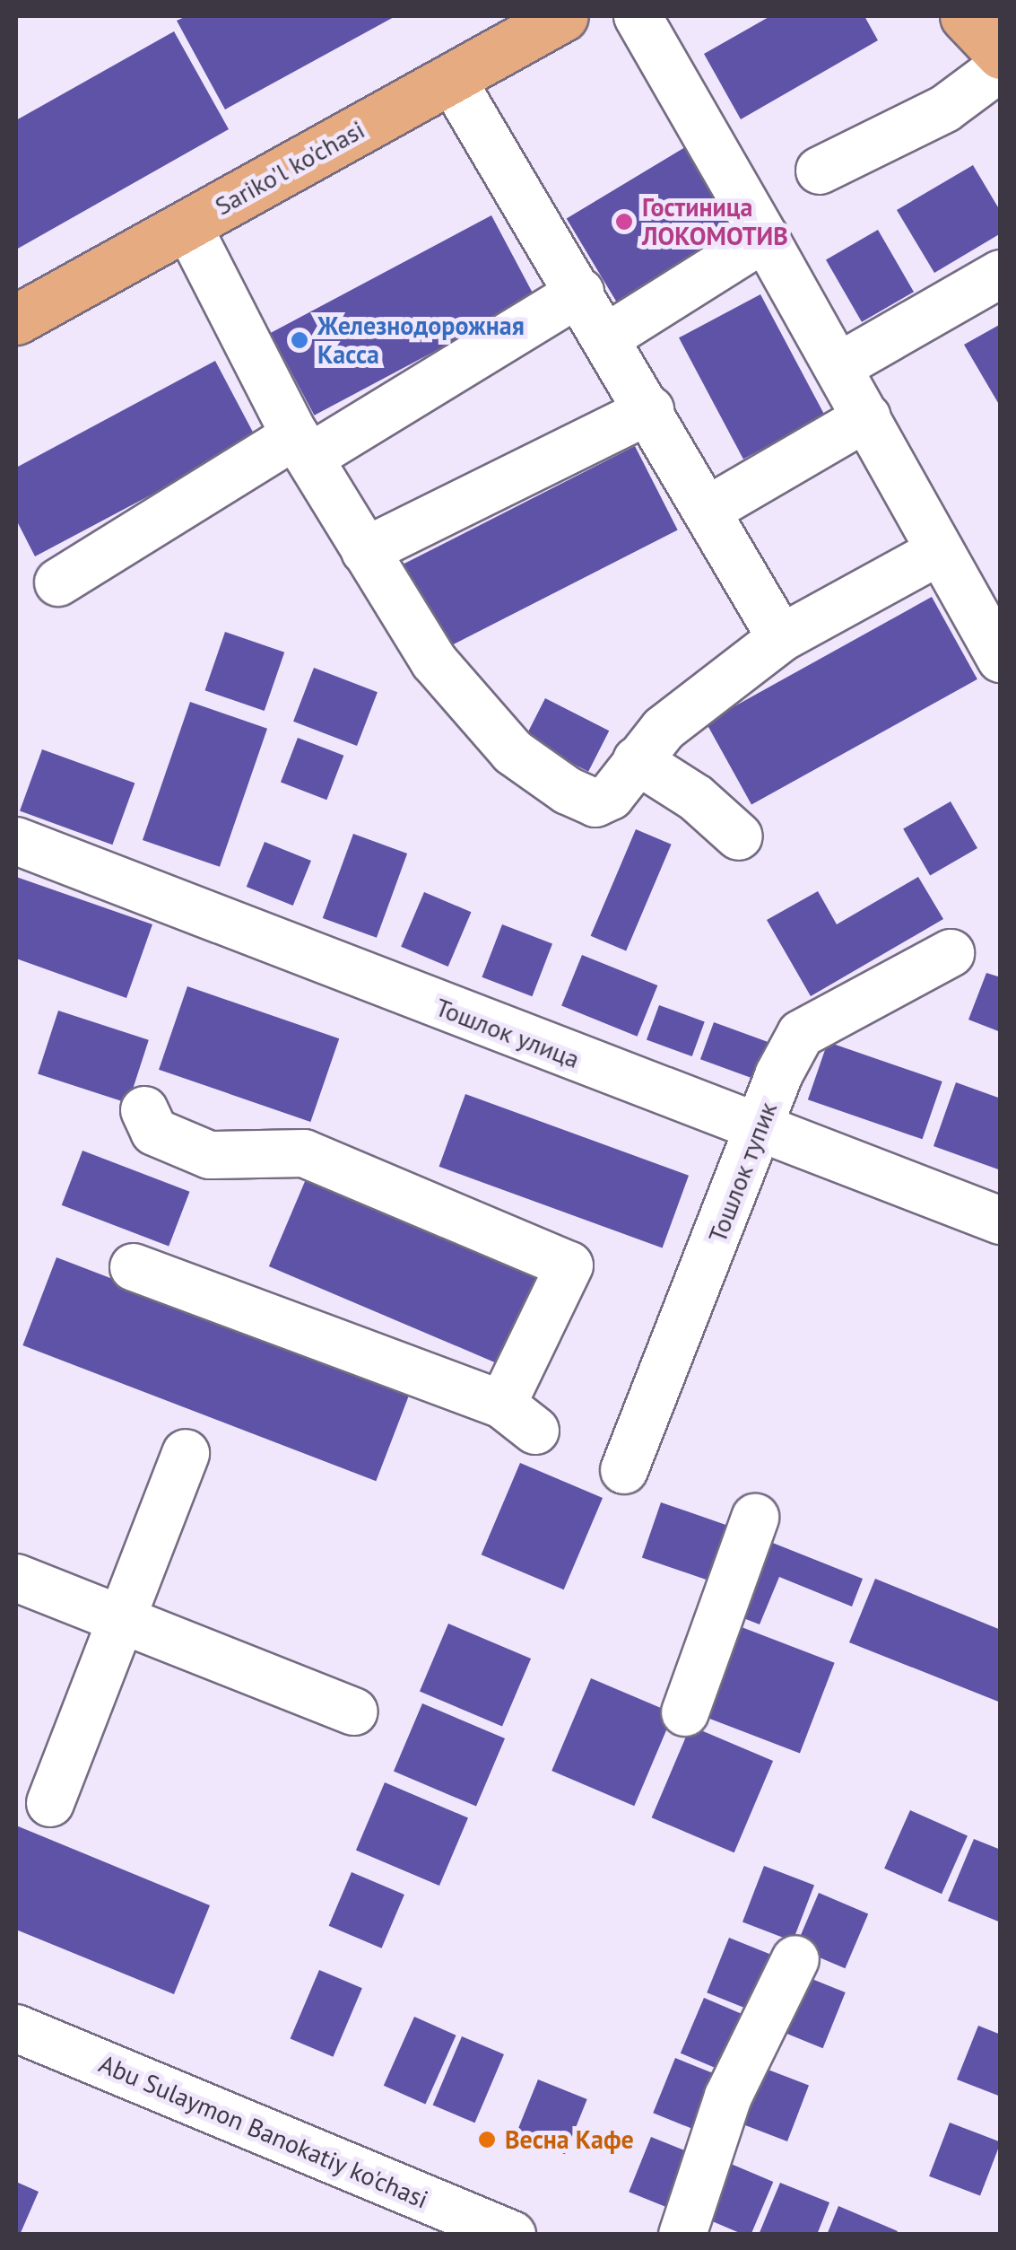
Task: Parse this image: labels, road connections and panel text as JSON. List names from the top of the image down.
{
  "streets": {
    "main road": ["Sariko'l ko'chasi"],
    "street": ["Тошлок улица", "Тошлок тупик", "Abu Sulaymon Banokatiy ko'chasi"]
  },
  "crossings": [
    ["Тошлок улица", "Тошлок тупик"]
  ],
  "places": ["Гостиница ЛОКОМОТИВ", "Железнодорожная Касса", "Весна Кафе"]
}
